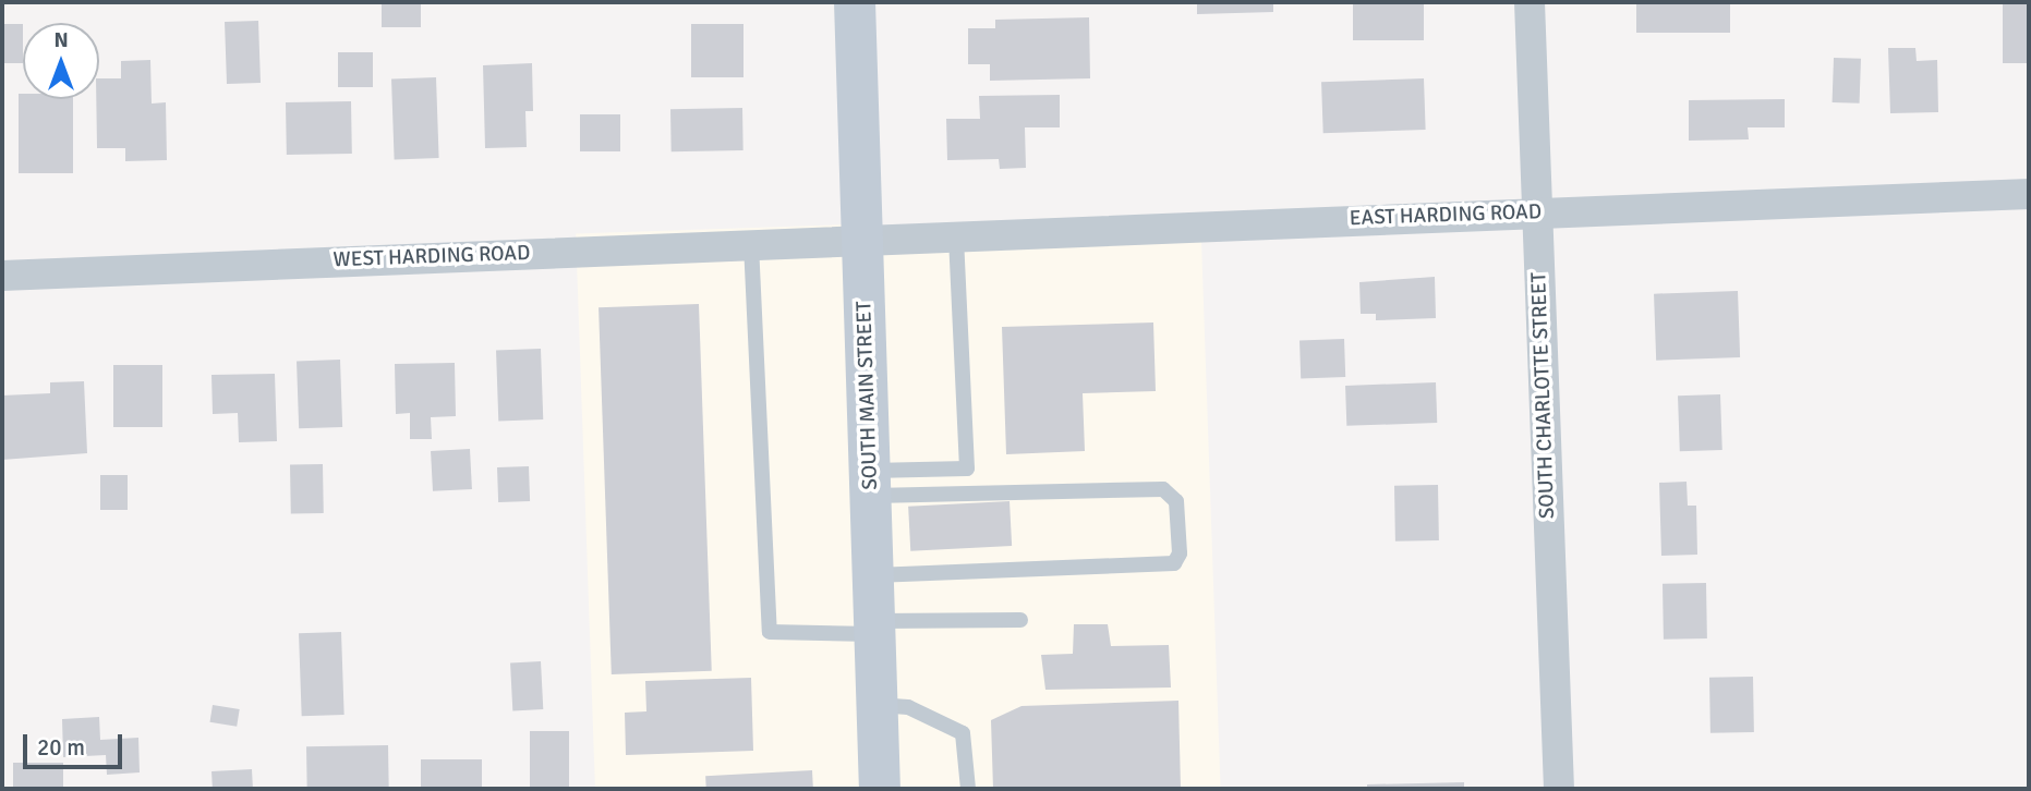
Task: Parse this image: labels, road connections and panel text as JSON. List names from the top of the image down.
{
  "streets": {
    "main road": ["SOUTH MAIN STREET"],
    "street": ["EAST HARDING ROAD", "WEST HARDING ROAD", "SOUTH CHARLOTTE STREET"]
  },
  "crossings": [
    ["EAST HARDING ROAD", "WEST HARDING ROAD"],
    ["EAST HARDING ROAD", "SOUTH MAIN STREET"],
    ["EAST HARDING ROAD", "SOUTH CHARLOTTE STREET"],
    ["WEST HARDING ROAD", "SOUTH MAIN STREET"]
  ],
  "scale_bar": "20 m",
  "north": "top"
}
